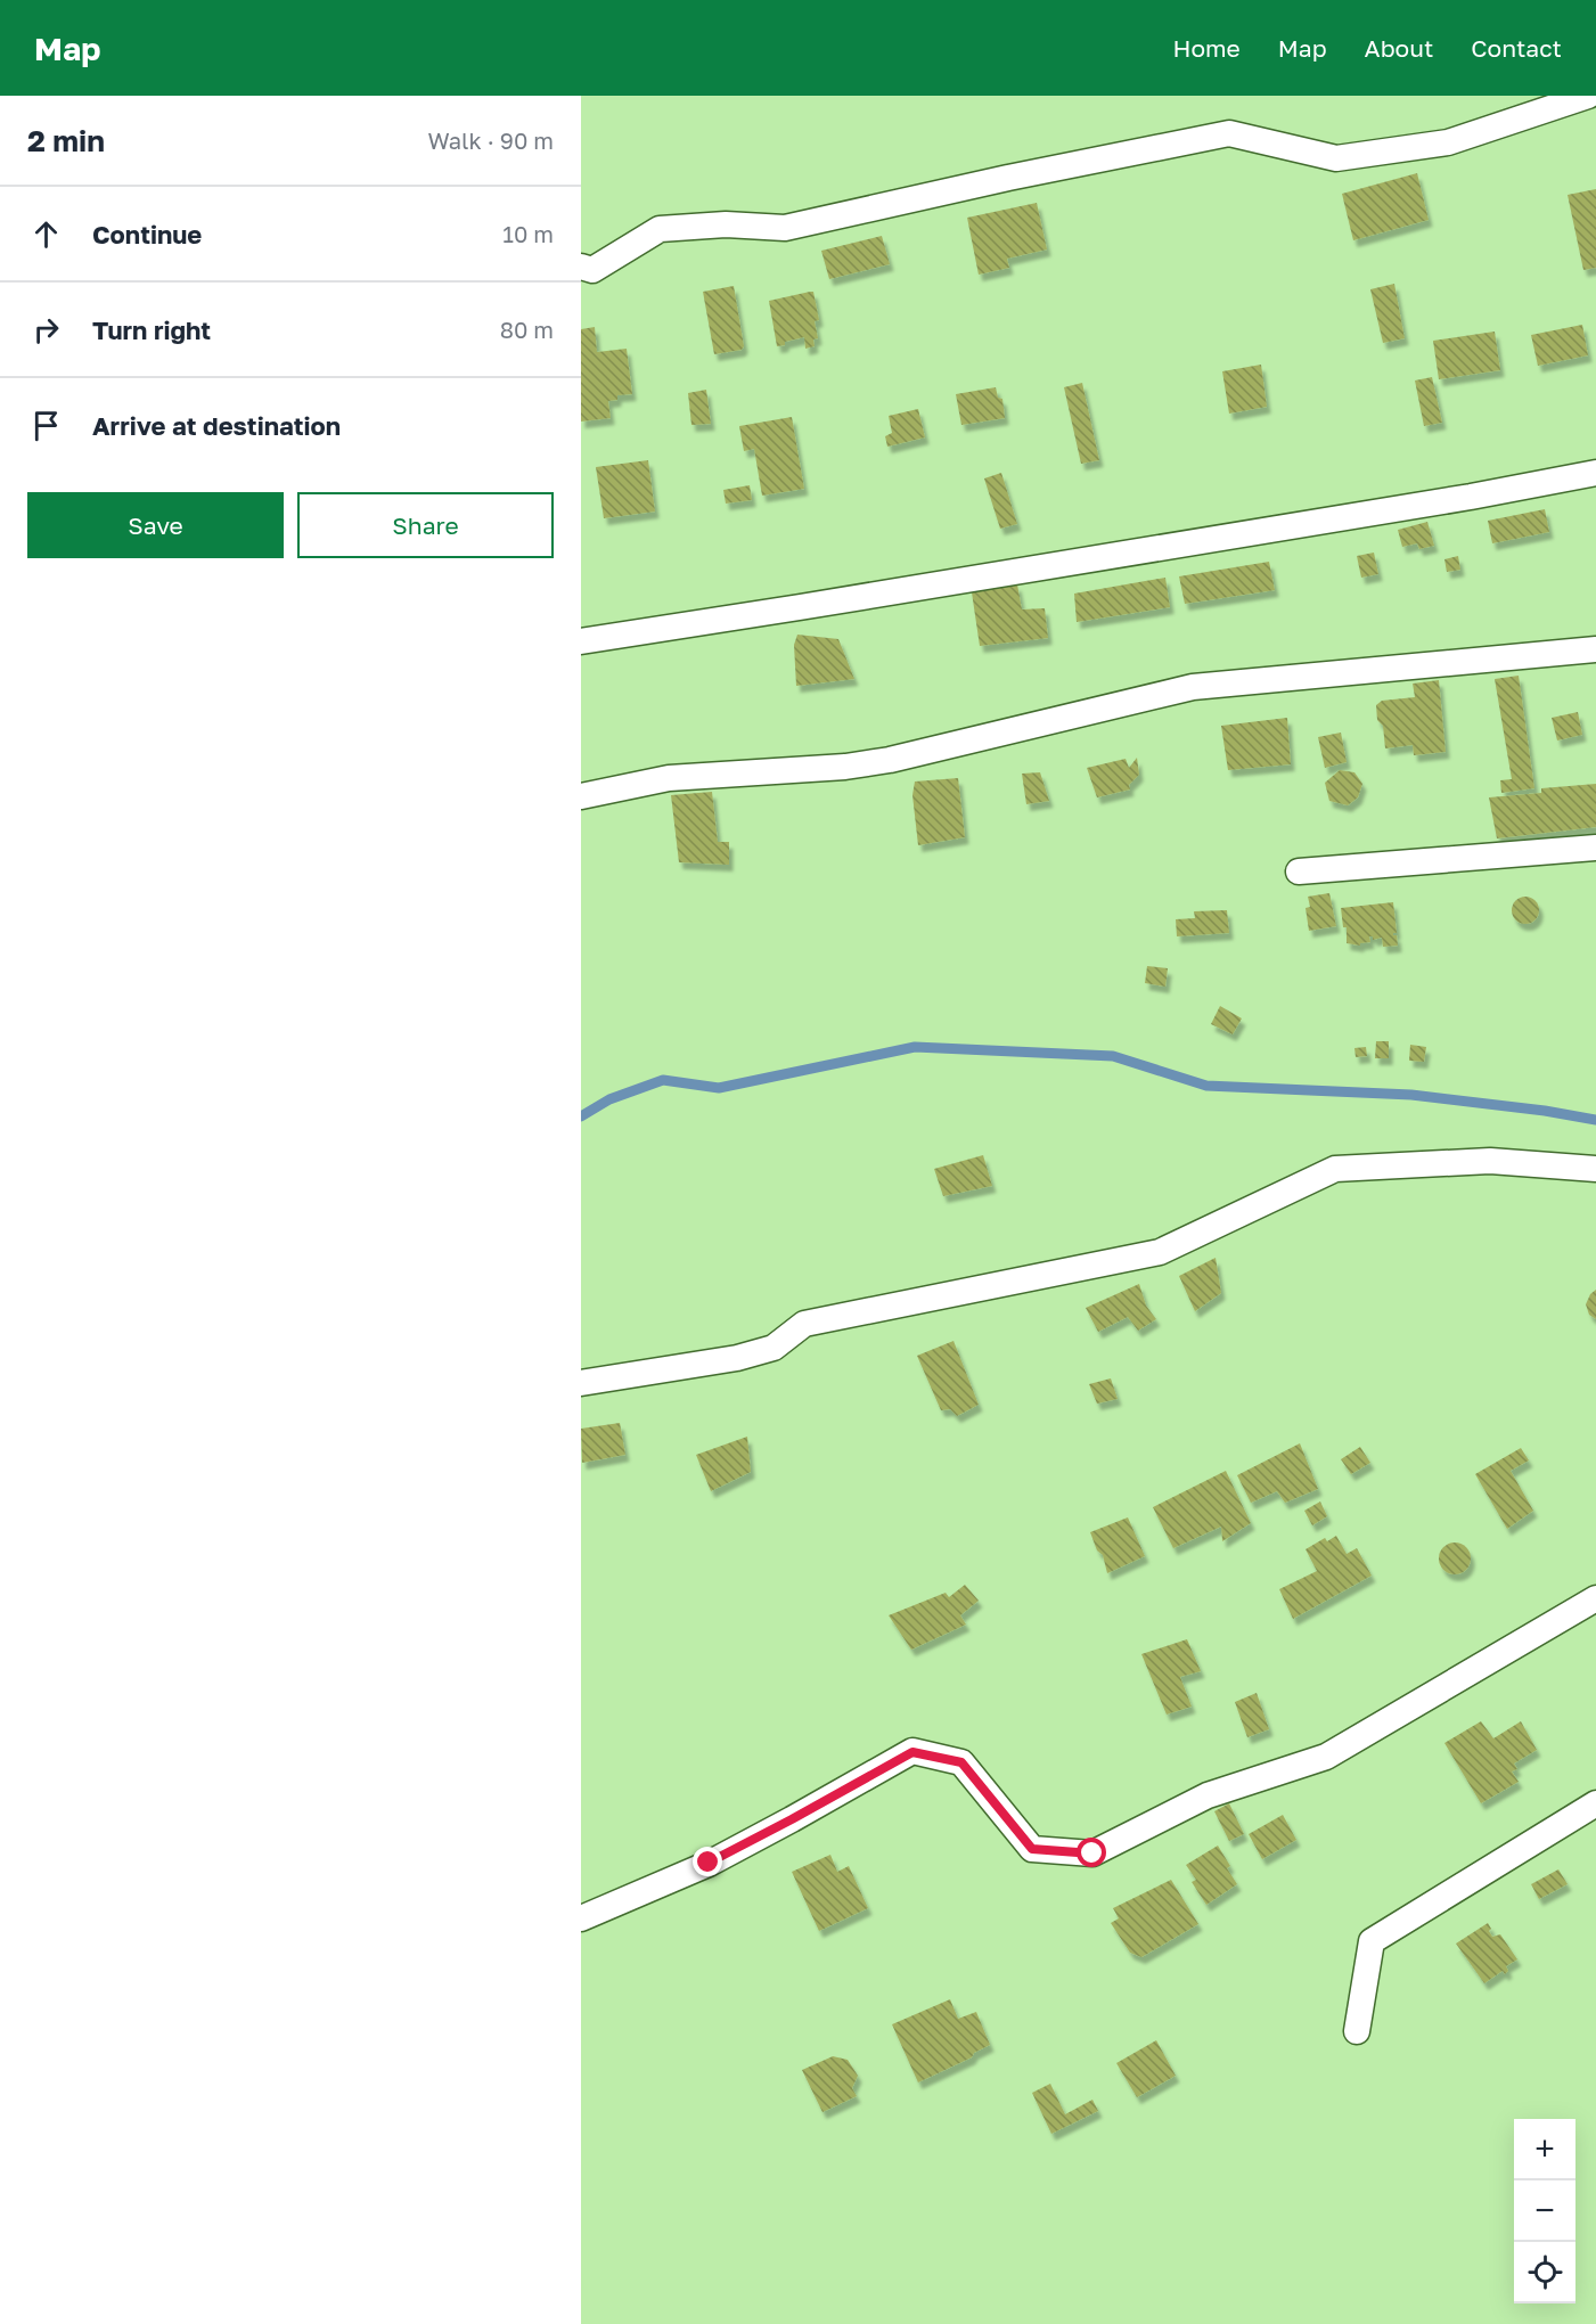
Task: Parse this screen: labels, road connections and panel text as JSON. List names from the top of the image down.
{
  "page": {
    "header": "Map",
    "nav": [
      "Home",
      "Map",
      "About",
      "Contact"
    ],
    "heading": ["2 min", "Walk · 90 m"],
    "list": [
      ["Continue", "10 m"],
      ["Turn right", "80 m"],
      "Arrive at destination"
    ],
    "buttons": ["Save", "Share"],
    "map_buttons": ["+", "−"]
  }
}
